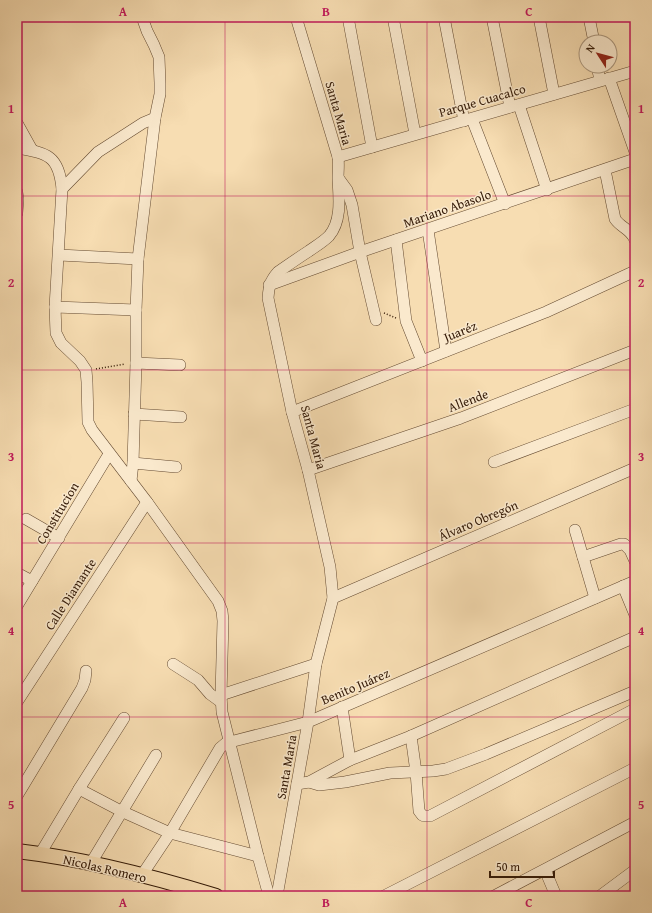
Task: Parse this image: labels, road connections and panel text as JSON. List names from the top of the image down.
{
  "streets": {
    "main road": ["Nicolas Romero"],
    "street": [
      "Parque Cuacalco",
      "Santa Maria",
      "Mariano Abasolo",
      "Juaréz",
      "Allende",
      "Constitucion",
      "Álvaro Obregón",
      "Calle Diamante",
      "Benito Juárez"
    ]
  },
  "crossings": [
    ["Parque Cuacalco", "Santa Maria"],
    ["Santa Maria", "Mariano Abasolo"],
    ["Santa Maria", "Juaréz"],
    ["Santa Maria", "Allende"],
    ["Santa Maria", "Álvaro Obregón"],
    ["Santa Maria", "Benito Juárez"]
  ],
  "scale_bar": "50 m",
  "north": "top left",
  "grid": {
    "columns": ["A", "B", "C"],
    "rows": [
      "1",
      "2",
      "3",
      "4",
      "5"
    ]
  }
}
